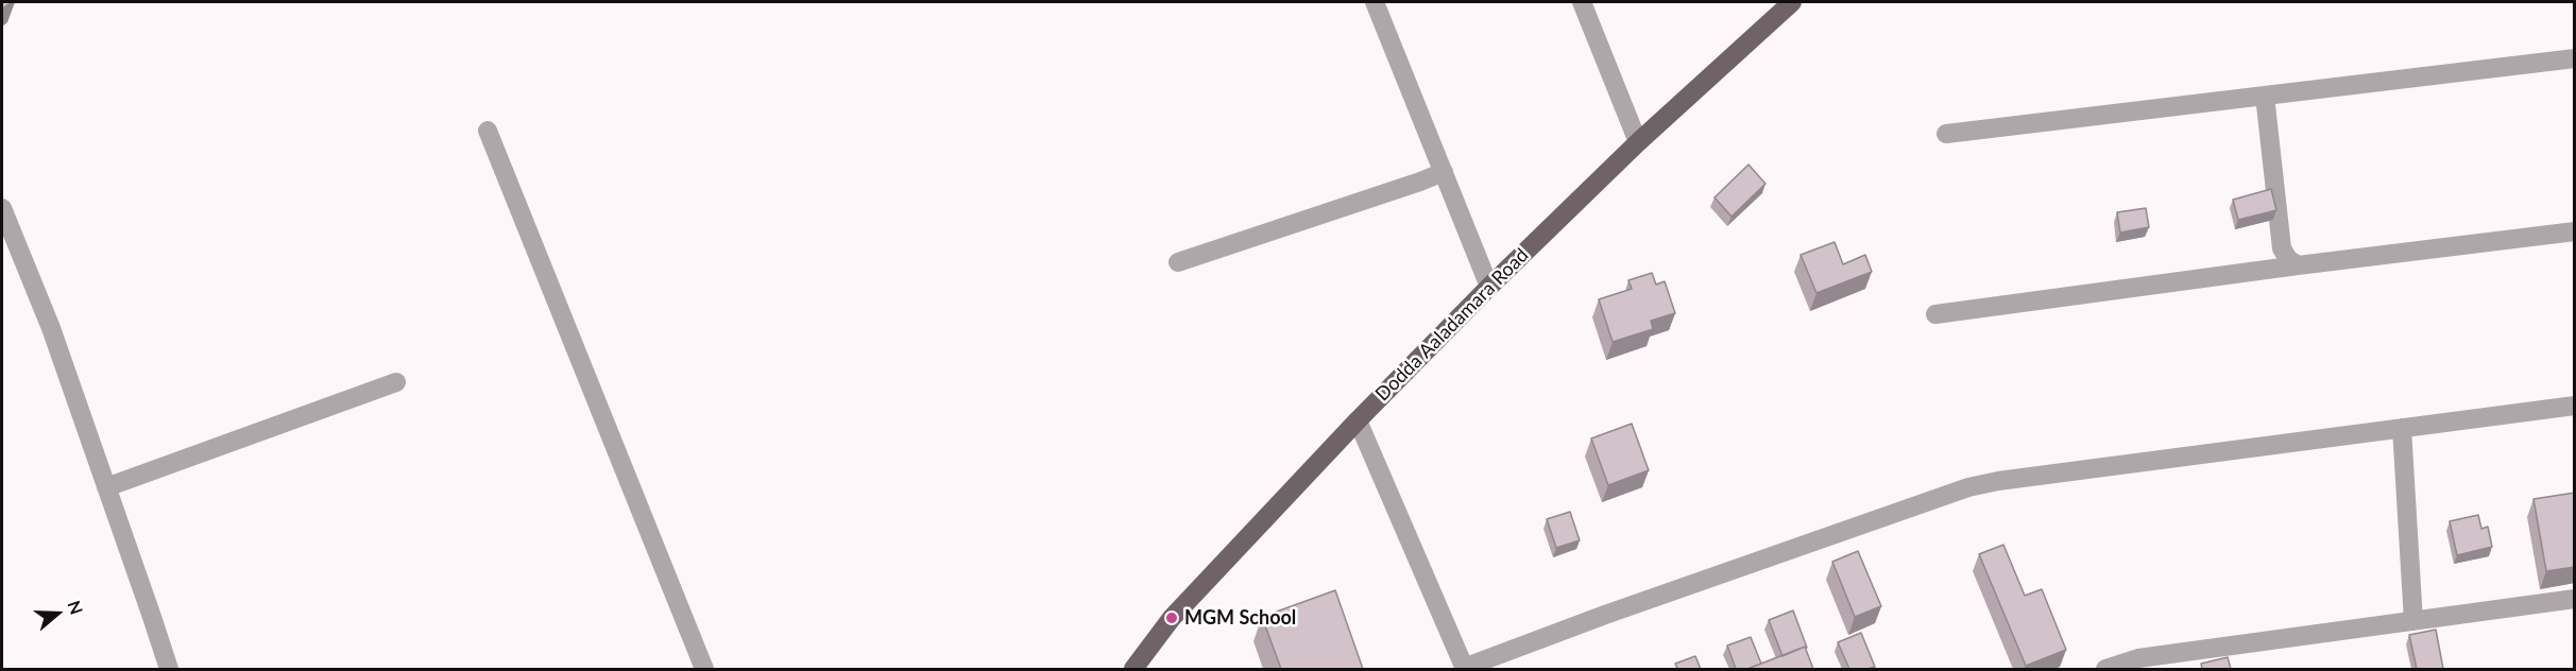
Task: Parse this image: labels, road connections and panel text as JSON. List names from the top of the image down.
{
  "streets": {
    "main road": ["Dodda Aaladamara Road"]
  },
  "places": ["MGM School"],
  "north": "right"
}
